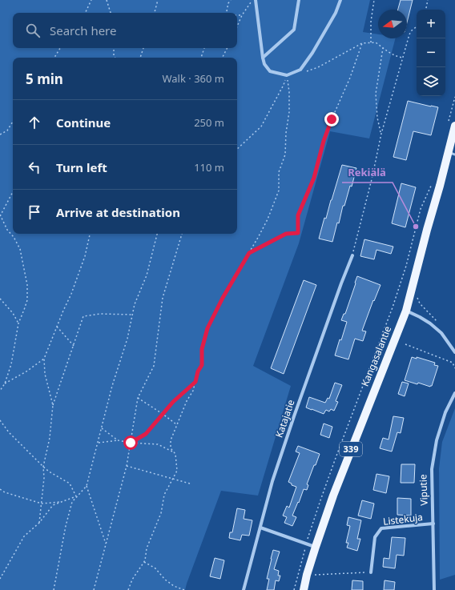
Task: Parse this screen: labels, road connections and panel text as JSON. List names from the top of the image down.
{
  "streets": {
    "main road": ["Kangasalantie", "339"],
    "street": ["Katajatie", "Viputie", "Listekuja"]
  },
  "crossings": [
    ["Viputie", "Listekuja"]
  ],
  "places": ["Rekiälä"],
  "north": "left",
  "page": {
    "map_buttons": ["+", "−"],
    "search": "Search here",
    "heading": ["5 min", "Walk · 360 m"],
    "list": [
      ["Continue", "250 m"],
      ["Turn left", "110 m"],
      "Arrive at destination"
    ]
  }
}
